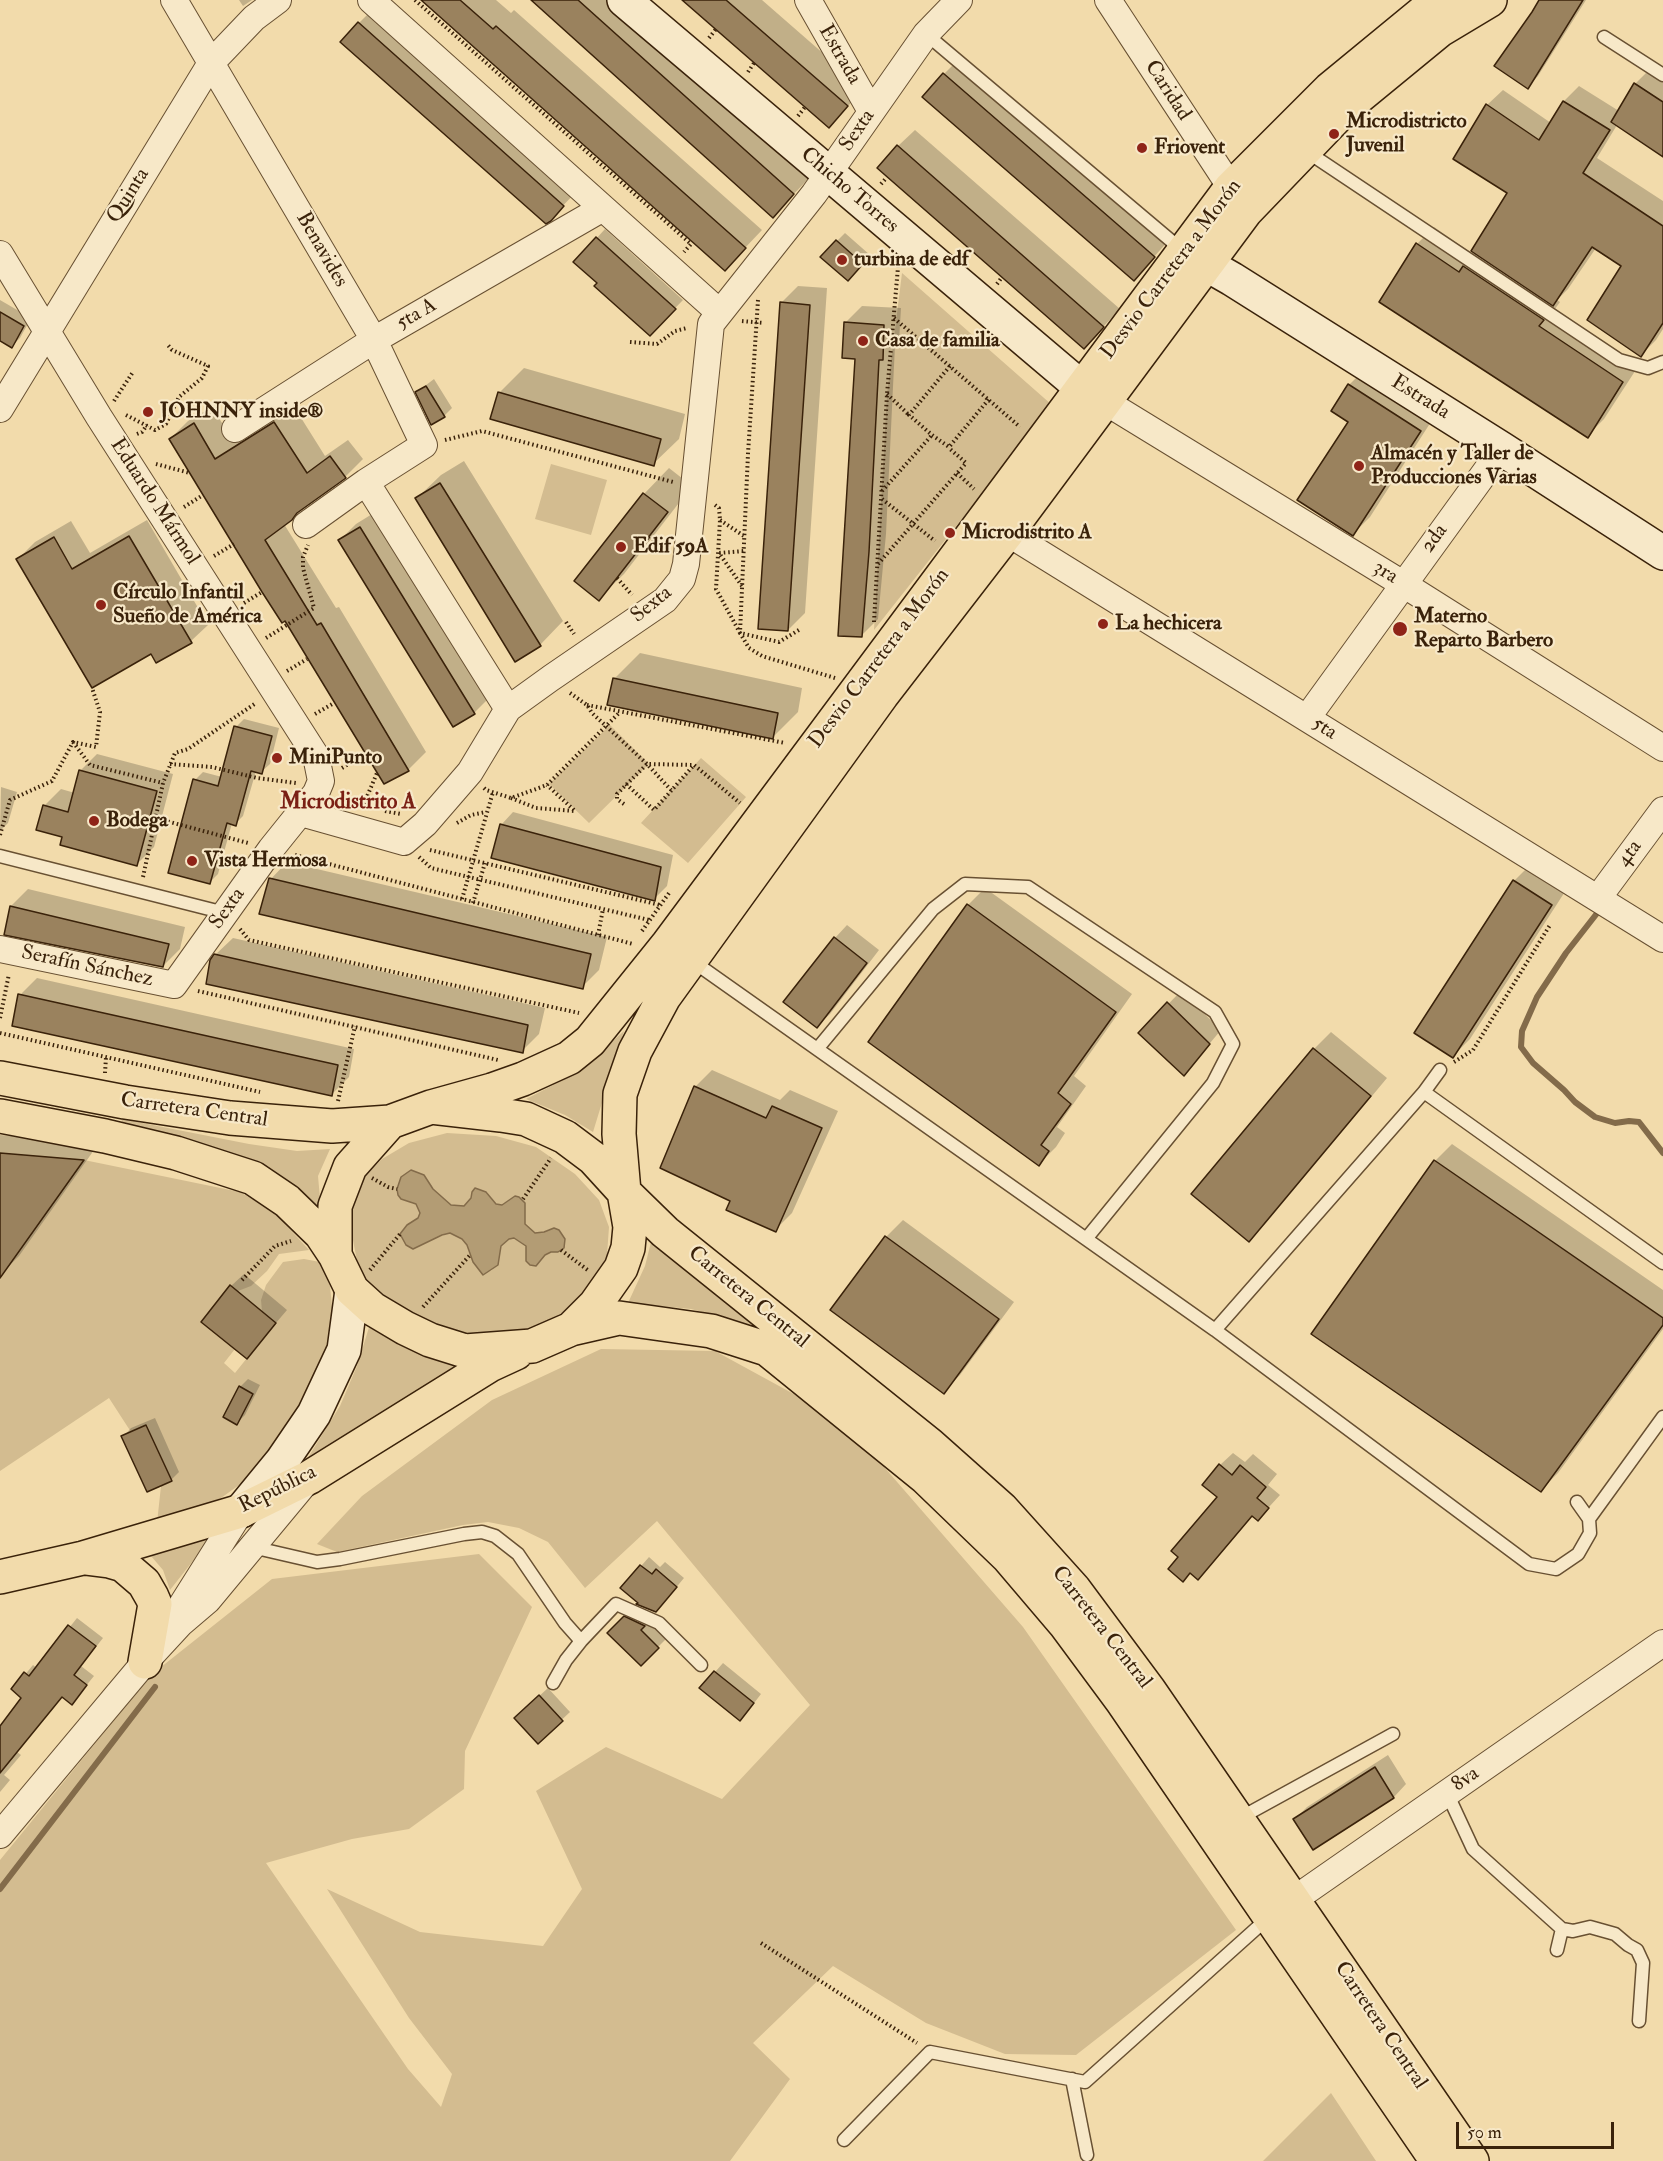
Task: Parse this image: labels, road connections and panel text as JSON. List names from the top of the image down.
{
  "streets": {
    "main road": ["Desvio Carretera a Morón", "Carretera Central", "República"],
    "street": [
      "Estrada",
      "Caridad",
      "Sexta",
      "Chicho Torres",
      "Quinta",
      "Benavides",
      "5ta A",
      "Eduardo Mármol",
      "2da",
      "3ra",
      "5ta",
      "4ta",
      "Serafín Sánchez",
      "8va"
    ]
  },
  "crossings": [
    ["Estrada", "Sexta"],
    ["Estrada", "Desvio Carretera a Morón"],
    ["Estrada", "2da"],
    ["Caridad", "Desvio Carretera a Morón"],
    ["Sexta", "Chicho Torres"],
    ["Sexta", "Serafín Sánchez"],
    ["Chicho Torres", "Desvio Carretera a Morón"],
    ["Chicho Torres", "3ra"],
    ["Quinta", "Benavides"],
    ["Quinta", "Eduardo Mármol"],
    ["Benavides", "5ta A"],
    ["Desvio Carretera a Morón", "3ra"],
    ["Desvio Carretera a Morón", "5ta"],
    ["Desvio Carretera a Morón", "Carretera Central"],
    ["Desvio Carretera a Morón", "República"],
    ["2da", "3ra"],
    ["2da", "5ta"],
    ["5ta", "4ta"],
    ["Carretera Central", "República"],
    ["Carretera Central", "8va"]
  ],
  "districts": ["Microdistrito A"],
  "places": [
    "Microdistricto Juvenil",
    "Friovent",
    "turbina de edf",
    "Casa de familia",
    "JOHNNY inside®",
    "Almacén y Taller de Producciones Varias",
    "Microdistrito A",
    "Edif 59A",
    "Círculo Infantil Sueño de América",
    "La hechicera",
    "Materno Reparto Barbero",
    "MiniPunto",
    "Bodega",
    "Vista Hermosa"
  ],
  "scale_bar": "50 m"
}
